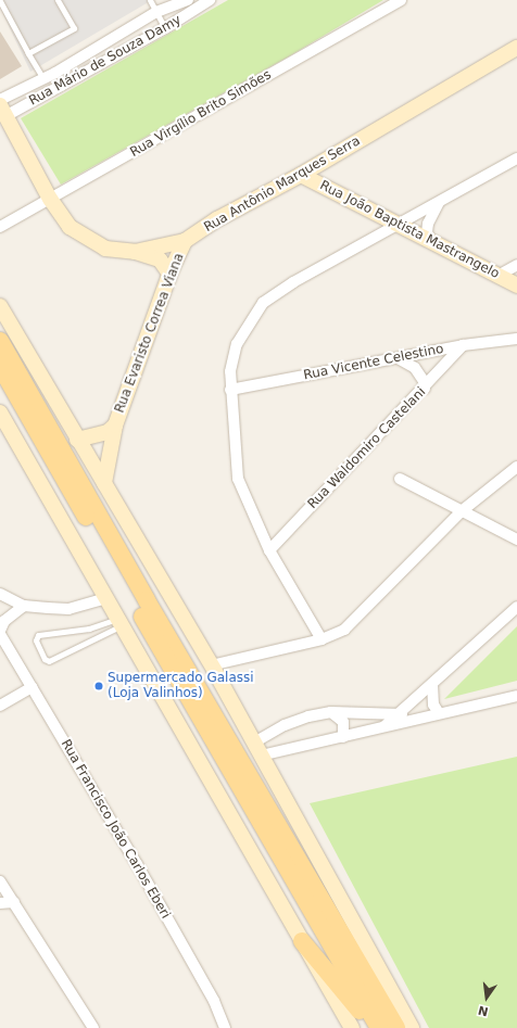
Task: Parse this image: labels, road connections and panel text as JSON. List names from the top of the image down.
{
  "streets": {
    "main road": ["Rua Antônio Marques Serra", "Rua João Baptista Mastrangelo", "Rua Evaristo Correa Viana"],
    "street": [
      "Rua Mário de Souza Damy",
      "Rua Virgílio Brito Simões",
      "Rua Vicente Celestino",
      "Rua Waldomiro Castelani",
      "Rua Francisco João Carlos Eberi"
    ]
  },
  "crossings": [
    ["Rua Mário de Souza Damy", "Rua Antônio Marques Serra"],
    ["Rua Virgílio Brito Simões", "Rua Antônio Marques Serra"],
    ["Rua Antônio Marques Serra", "Rua João Baptista Mastrangelo"],
    ["Rua Antônio Marques Serra", "Rua Evaristo Correa Viana"],
    ["Rua Vicente Celestino", "Rua Waldomiro Castelani"]
  ],
  "places": ["Supermercado Galassi (Loja Valinhos)"],
  "north": "bottom"
}
